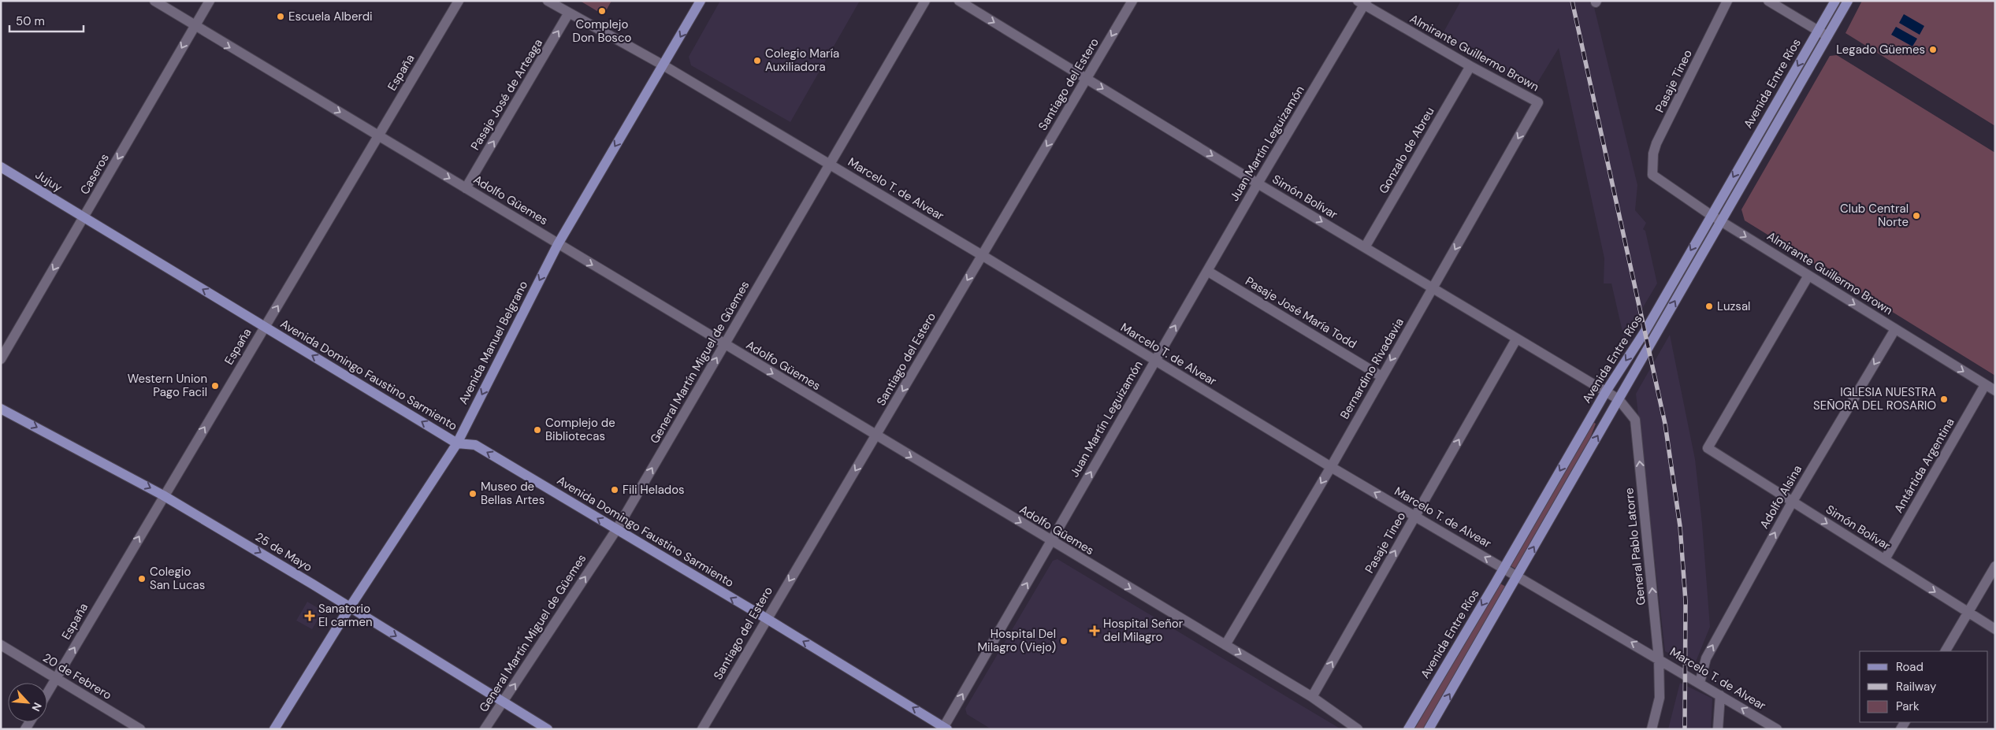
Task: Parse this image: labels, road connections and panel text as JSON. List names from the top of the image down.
{
  "streets": {
    "main road": [
      "Avenida Entre Ríos",
      "Jujuy",
      "Avenida Manuel Belgrano",
      "Avenida Domingo Faustino Sarmiento",
      "25 de Mayo"
    ],
    "street": [
      "Almirante Guillermo Brown",
      "España",
      "Pasaje Tineo",
      "Santiago del Estero",
      "Pasaje José de Arteaga",
      "Juan Martín Leguizamón",
      "Gonzalo de Abreu",
      "Caseros",
      "Marcelo T. de Alvear",
      "Simón Bolívar",
      "Adolfo Güemes",
      "Pasaje José María Todd",
      "General Martín Miguel de Güemes",
      "Bernardino Rivadavia",
      "Antártida Argentina",
      "Adolfo Alsina",
      "General Pablo Latorre",
      "20 de Febrero"
    ]
  },
  "crossings": [
    ["Almirante Guillermo Brown", "Pasaje Tineo"],
    ["Almirante Guillermo Brown", "Avenida Entre Ríos"],
    ["Almirante Guillermo Brown", "Juan Martín Leguizamón"],
    ["Almirante Guillermo Brown", "Gonzalo de Abreu"],
    ["Almirante Guillermo Brown", "Simón Bolívar"],
    ["Almirante Guillermo Brown", "Bernardino Rivadavia"],
    ["Almirante Guillermo Brown", "Antártida Argentina"],
    ["Almirante Guillermo Brown", "Adolfo Alsina"],
    ["España", "Adolfo Güemes"],
    ["España", "Avenida Domingo Faustino Sarmiento"],
    ["España", "25 de Mayo"],
    ["España", "20 de Febrero"],
    ["Pasaje Tineo", "Marcelo T. de Alvear"],
    ["Pasaje Tineo", "Simón Bolívar"],
    ["Pasaje Tineo", "Adolfo Güemes"],
    ["Avenida Entre Ríos", "Marcelo T. de Alvear"],
    ["Avenida Entre Ríos", "Simón Bolívar"],
    ["Avenida Entre Ríos", "General Pablo Latorre"],
    ["Santiago del Estero", "Marcelo T. de Alvear"],
    ["Santiago del Estero", "Simón Bolívar"],
    ["Santiago del Estero", "Adolfo Güemes"],
    ["Santiago del Estero", "Avenida Domingo Faustino Sarmiento"],
    ["Pasaje José de Arteaga", "Marcelo T. de Alvear"],
    ["Pasaje José de Arteaga", "Adolfo Güemes"],
    ["Juan Martín Leguizamón", "Marcelo T. de Alvear"],
    ["Juan Martín Leguizamón", "Simón Bolívar"],
    ["Juan Martín Leguizamón", "Adolfo Güemes"],
    ["Juan Martín Leguizamón", "Pasaje José María Todd"],
    ["Juan Martín Leguizamón", "Avenida Domingo Faustino Sarmiento"],
    ["Gonzalo de Abreu", "Simón Bolívar"],
    ["Caseros", "Jujuy"],
    ["Caseros", "Adolfo Güemes"],
    ["Caseros", "Avenida Domingo Faustino Sarmiento"],
    ["Jujuy", "Avenida Domingo Faustino Sarmiento"],
    ["Marcelo T. de Alvear", "Avenida Manuel Belgrano"],
    ["Marcelo T. de Alvear", "General Martín Miguel de Güemes"],
    ["Marcelo T. de Alvear", "Bernardino Rivadavia"],
    ["Marcelo T. de Alvear", "Adolfo Alsina"],
    ["Marcelo T. de Alvear", "General Pablo Latorre"],
    ["Simón Bolívar", "Bernardino Rivadavia"],
    ["Simón Bolívar", "Antártida Argentina"],
    ["Simón Bolívar", "Adolfo Alsina"],
    ["Simón Bolívar", "General Pablo Latorre"],
    ["Adolfo Güemes", "Avenida Manuel Belgrano"],
    ["Adolfo Güemes", "General Martín Miguel de Güemes"],
    ["Adolfo Güemes", "Bernardino Rivadavia"],
    ["Pasaje José María Todd", "Bernardino Rivadavia"],
    ["Avenida Manuel Belgrano", "Avenida Domingo Faustino Sarmiento"],
    ["Avenida Manuel Belgrano", "25 de Mayo"],
    ["General Martín Miguel de Güemes", "Avenida Domingo Faustino Sarmiento"],
    ["General Martín Miguel de Güemes", "25 de Mayo"]
  ],
  "one_way": [
    "Almirante Guillermo Brown",
    "España",
    "Pasaje Tineo",
    "Santiago del Estero",
    "Pasaje José de Arteaga",
    "Juan Martín Leguizamón",
    "Caseros",
    "Simón Bolívar",
    "Adolfo Güemes",
    "Avenida Manuel Belgrano",
    "General Martín Miguel de Güemes",
    "Bernardino Rivadavia",
    "Avenida Domingo Faustino Sarmiento",
    "General Pablo Latorre",
    "25 de Mayo"
  ],
  "places": {
    "other": [
      "Complejo Don Bosco",
      "Escuela Alberdi",
      "Legado Güemes",
      "Colegio María Auxiliadora",
      "Club Central Norte",
      "Luzsal",
      "Western Union Pago Facil",
      "IGLESIA NUESTRA SEÑORA DEL ROSARIO",
      "Complejo de Bibliotecas",
      "Fili Helados",
      "Museo de Bellas Artes",
      "Colegio San Lucas",
      "Hospital Del Milagro (Viejo)"
    ],
    "health": ["Sanatorio El carmen", "Hospital Señor del Milagro"]
  },
  "legend": ["Road", "Railway", "Park"],
  "scale_bar": "50 m",
  "north": "bottom right"
}
